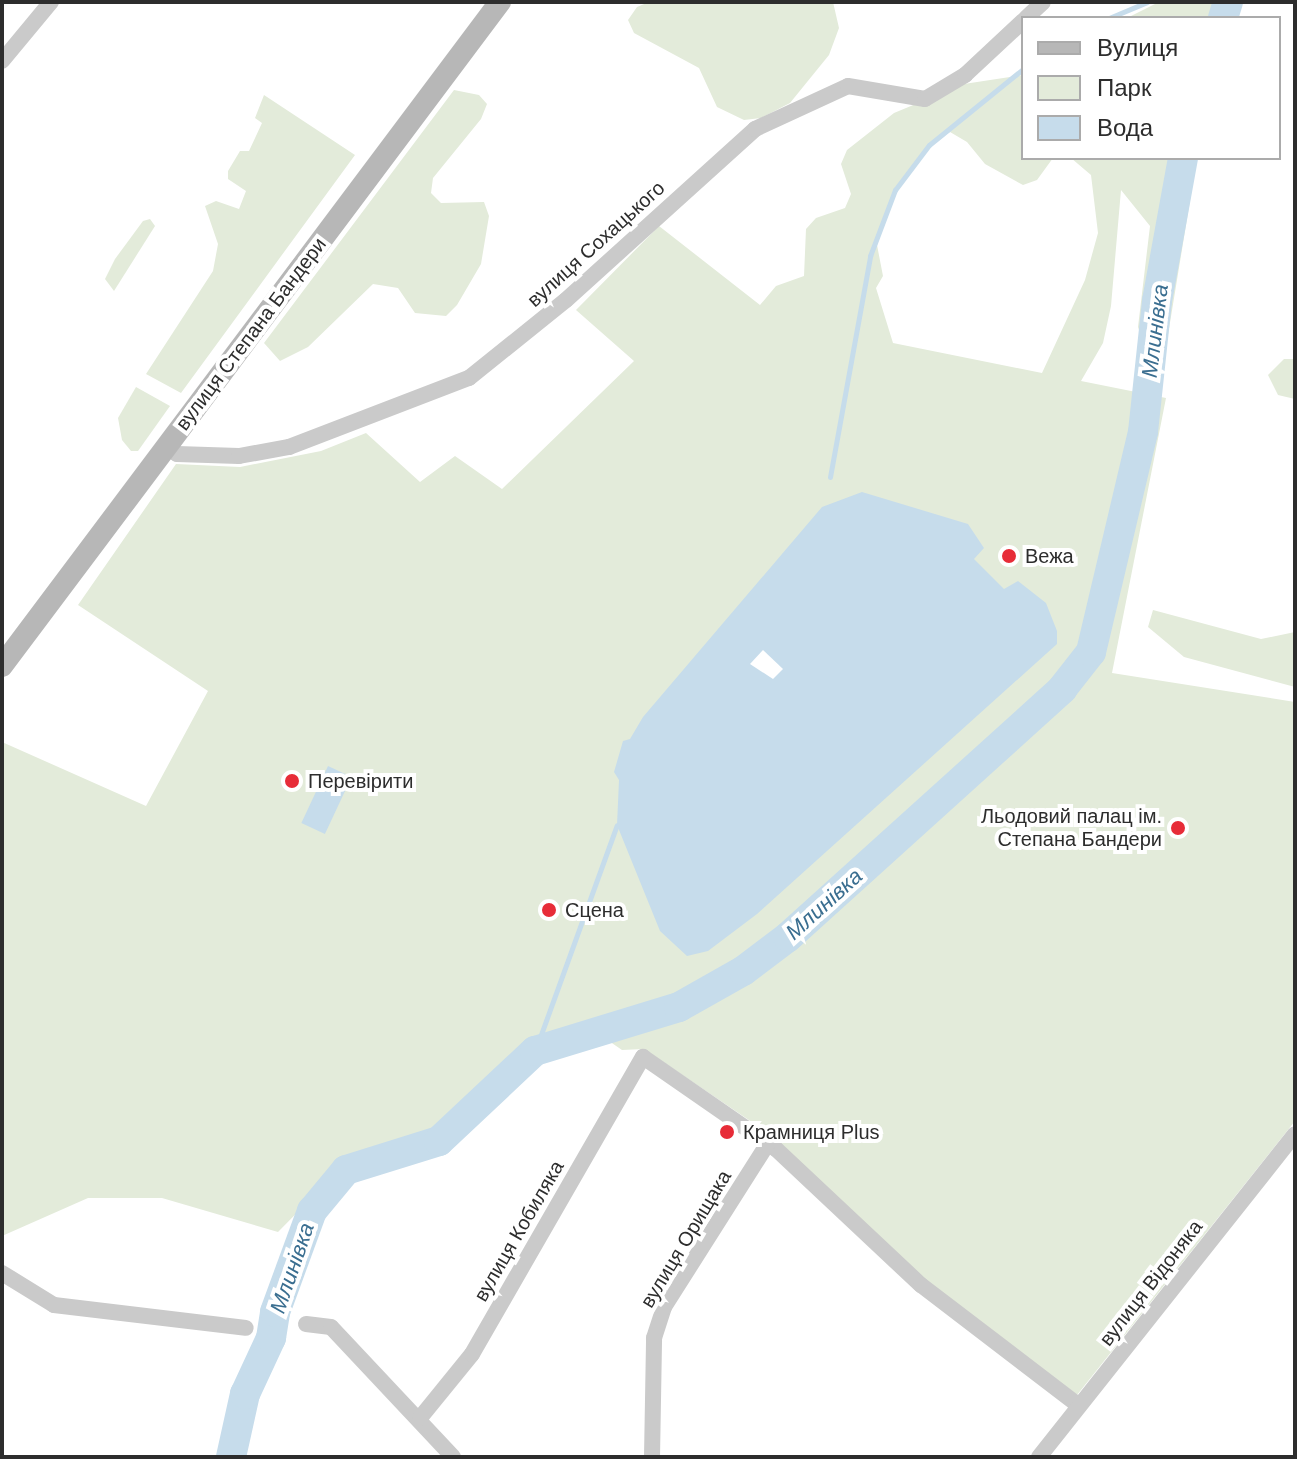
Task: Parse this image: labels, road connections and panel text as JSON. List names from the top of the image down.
{
  "streets": {
    "main road": ["вулиця Степана Бандери"],
    "street": [
      "вулиця Сохацького",
      "вулиця Кобиляка",
      "вулиця Орищака",
      "вулиця Відоняка"
    ]
  },
  "crossings": [
    ["вулиця Сохацького", "вулиця Степана Бандери"],
    ["вулиця Кобиляка", "вулиця Орищака"]
  ],
  "water": ["Млинівка"],
  "places": [
    "Вежа",
    "Перевірити",
    "Льодовий палац ім. Степана Бандери",
    "Сцена",
    "Крамниця Plus"
  ],
  "legend": ["Вулиця", "Парк", "Вода"]
}
